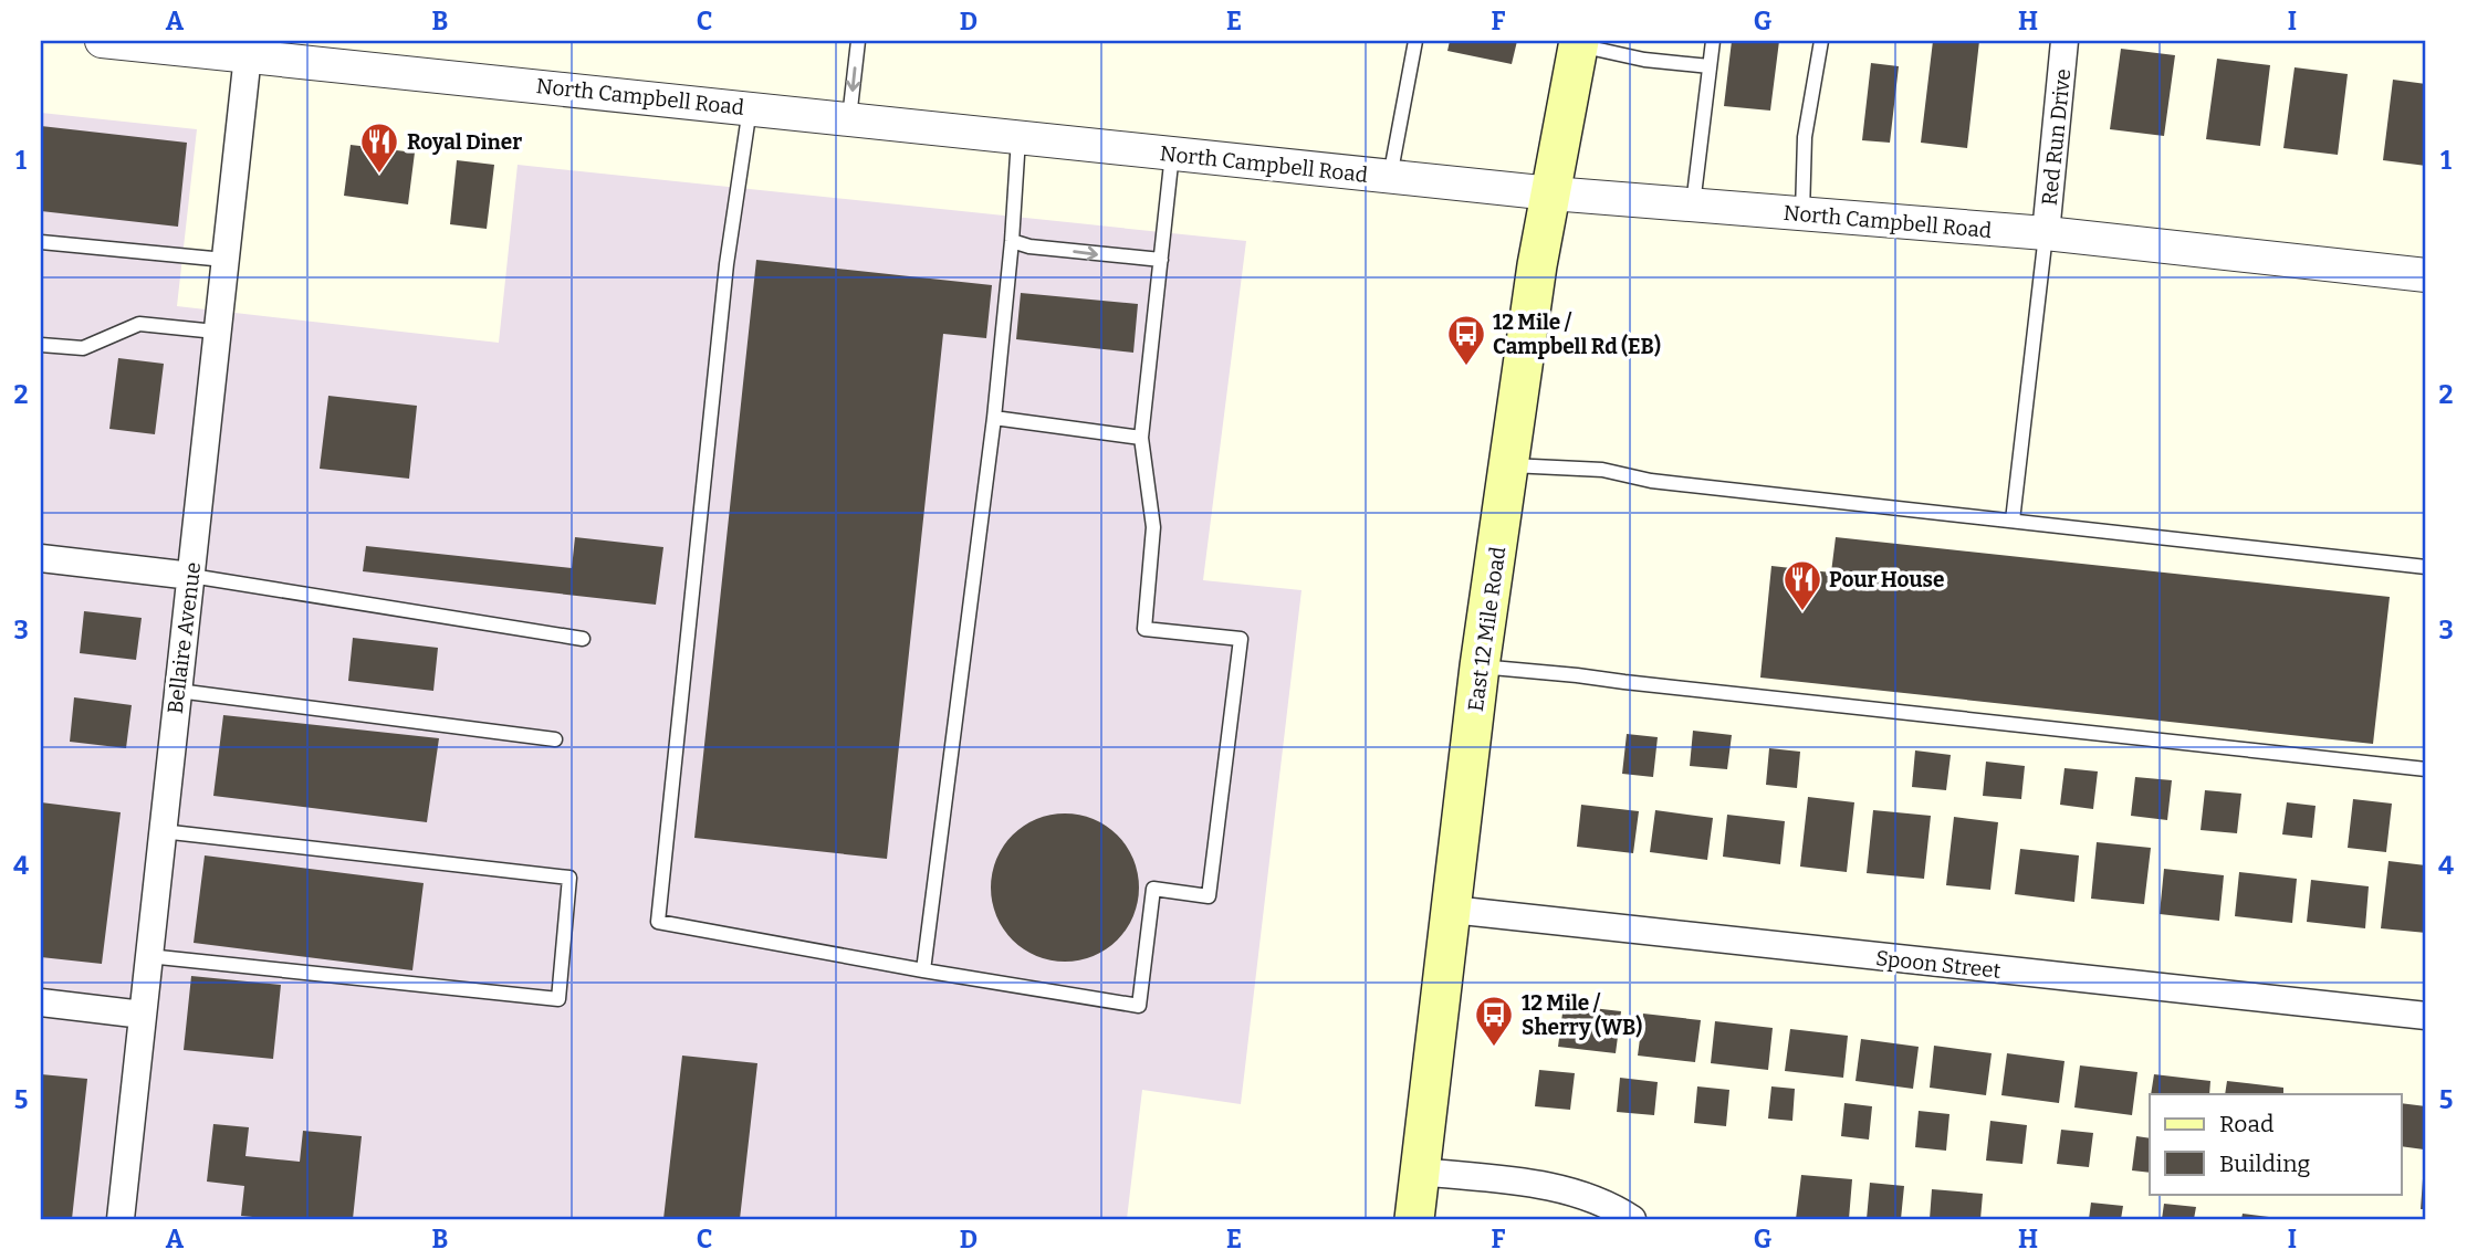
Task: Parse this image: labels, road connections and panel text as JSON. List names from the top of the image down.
{
  "streets": {
    "main road": ["East 12 Mile Road"],
    "street": [
      "North Campbell Road",
      "Red Run Drive",
      "Bellaire Avenue",
      "Spoon Street"
    ]
  },
  "crossings": [
    ["North Campbell Road", "Red Run Drive"],
    ["North Campbell Road", "East 12 Mile Road"],
    ["North Campbell Road", "Bellaire Avenue"],
    ["East 12 Mile Road", "Spoon Street"]
  ],
  "places": {
    "restaurant": ["Royal Diner", "Pour House"],
    "bus stop": ["12 Mile / Campbell Rd (EB)", "12 Mile / Sherry (WB)"]
  },
  "legend": ["Road", "Building"],
  "grid": {
    "columns": [
      "A",
      "B",
      "C",
      "D",
      "E",
      "F",
      "G",
      "H",
      "I"
    ],
    "rows": [
      "1",
      "2",
      "3",
      "4",
      "5"
    ]
  }
}
